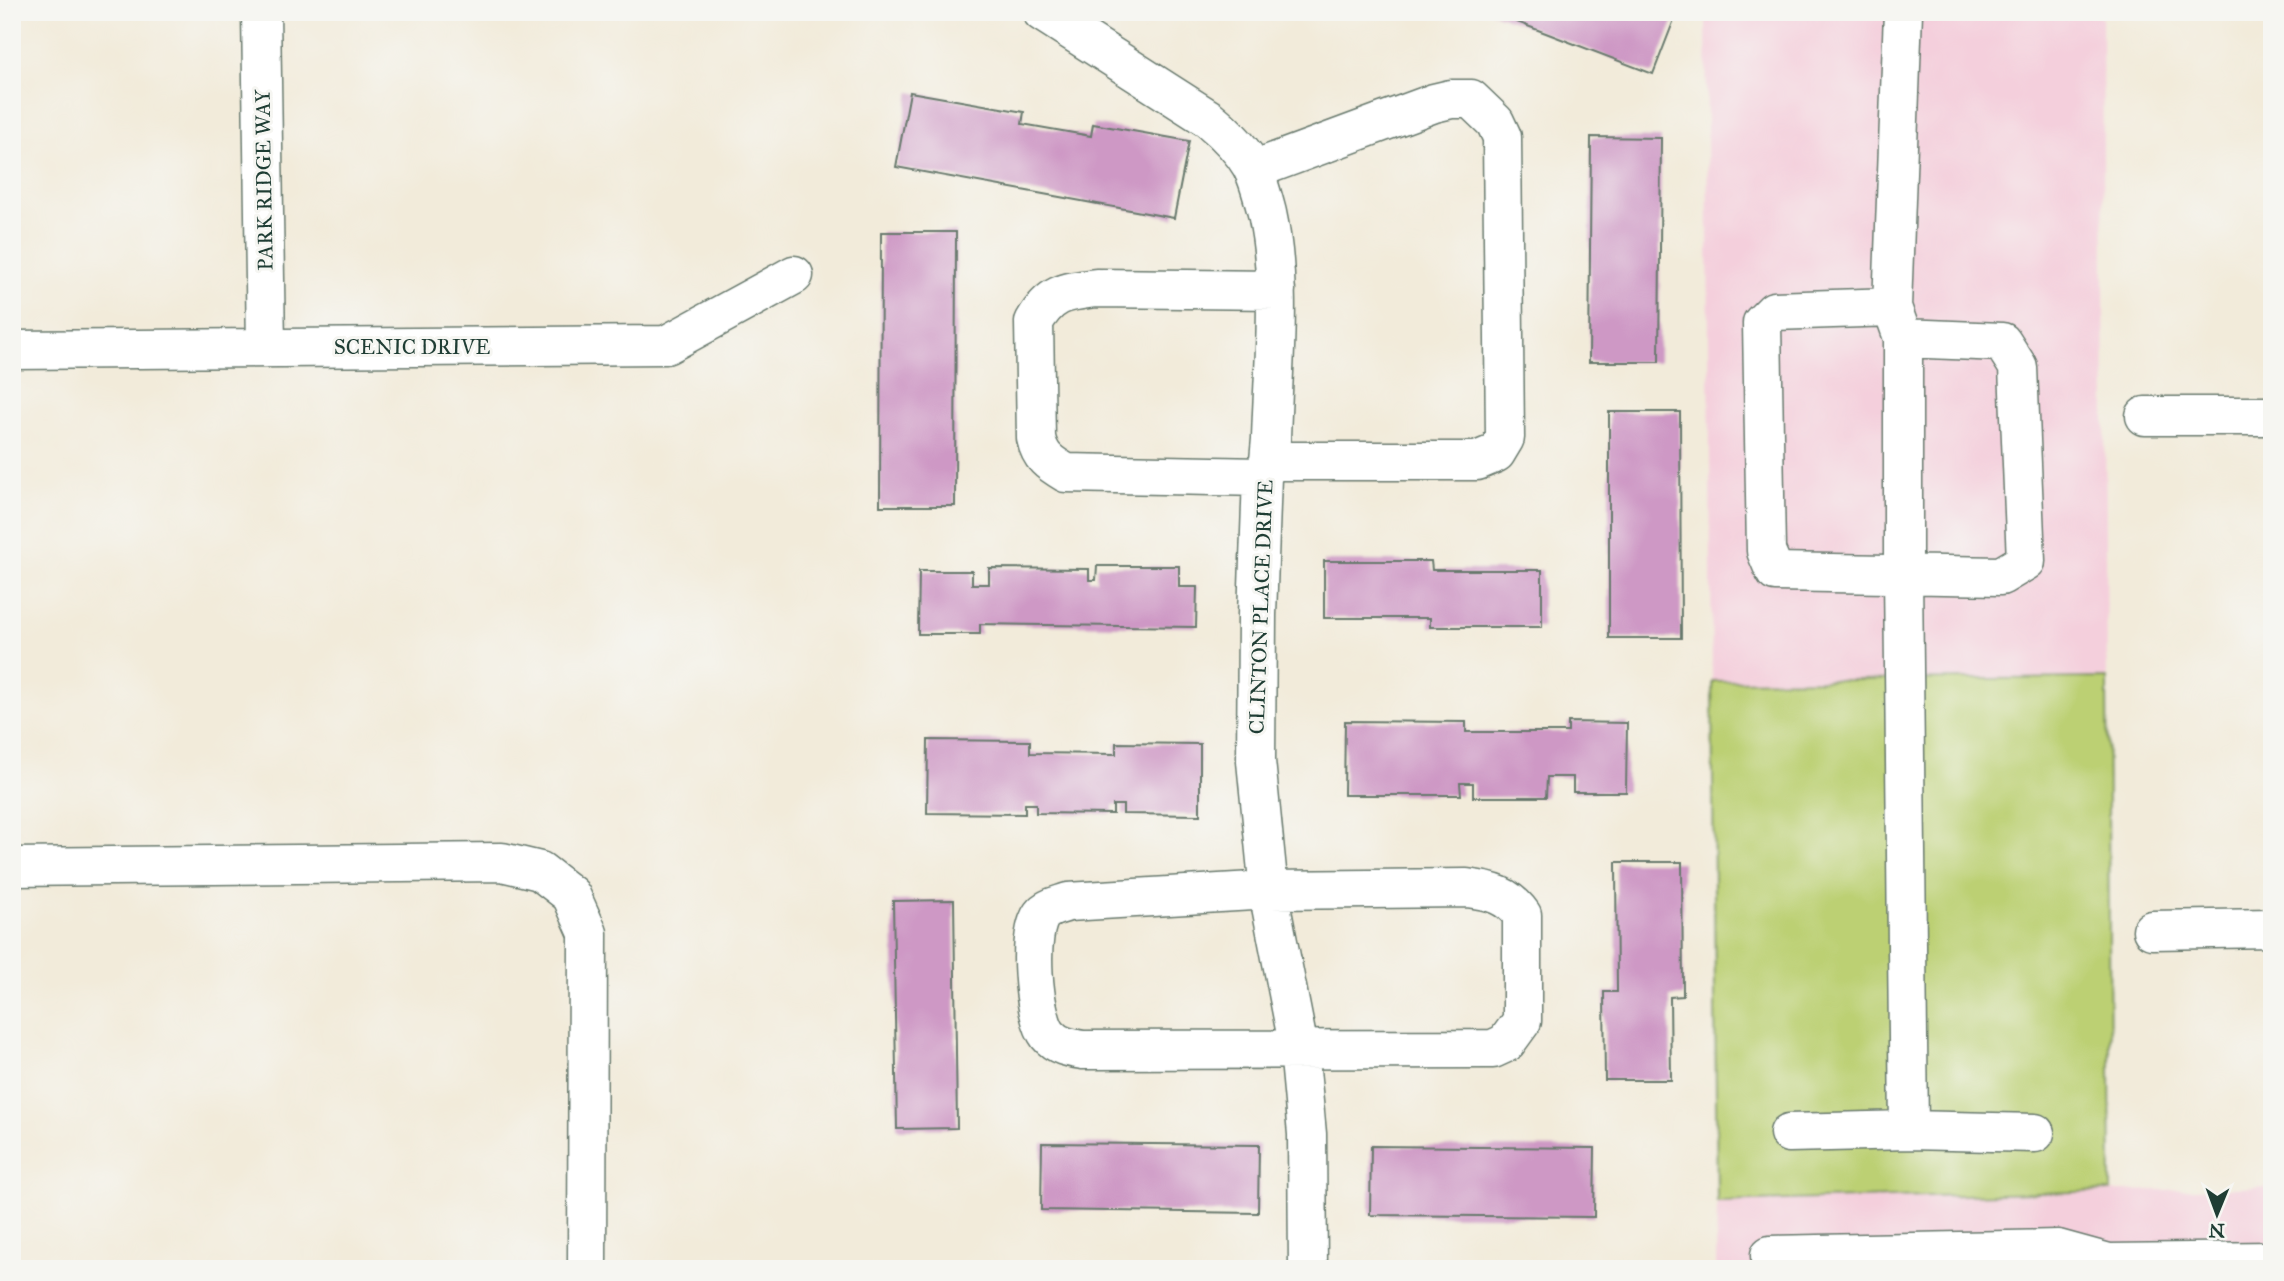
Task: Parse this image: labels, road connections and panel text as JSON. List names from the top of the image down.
{
  "streets": {
    "street": ["PARK RIDGE WAY", "SCENIC DRIVE", "CLINTON PLACE DRIVE"]
  },
  "crossings": [
    ["PARK RIDGE WAY", "SCENIC DRIVE"]
  ],
  "north": "bottom"
}
